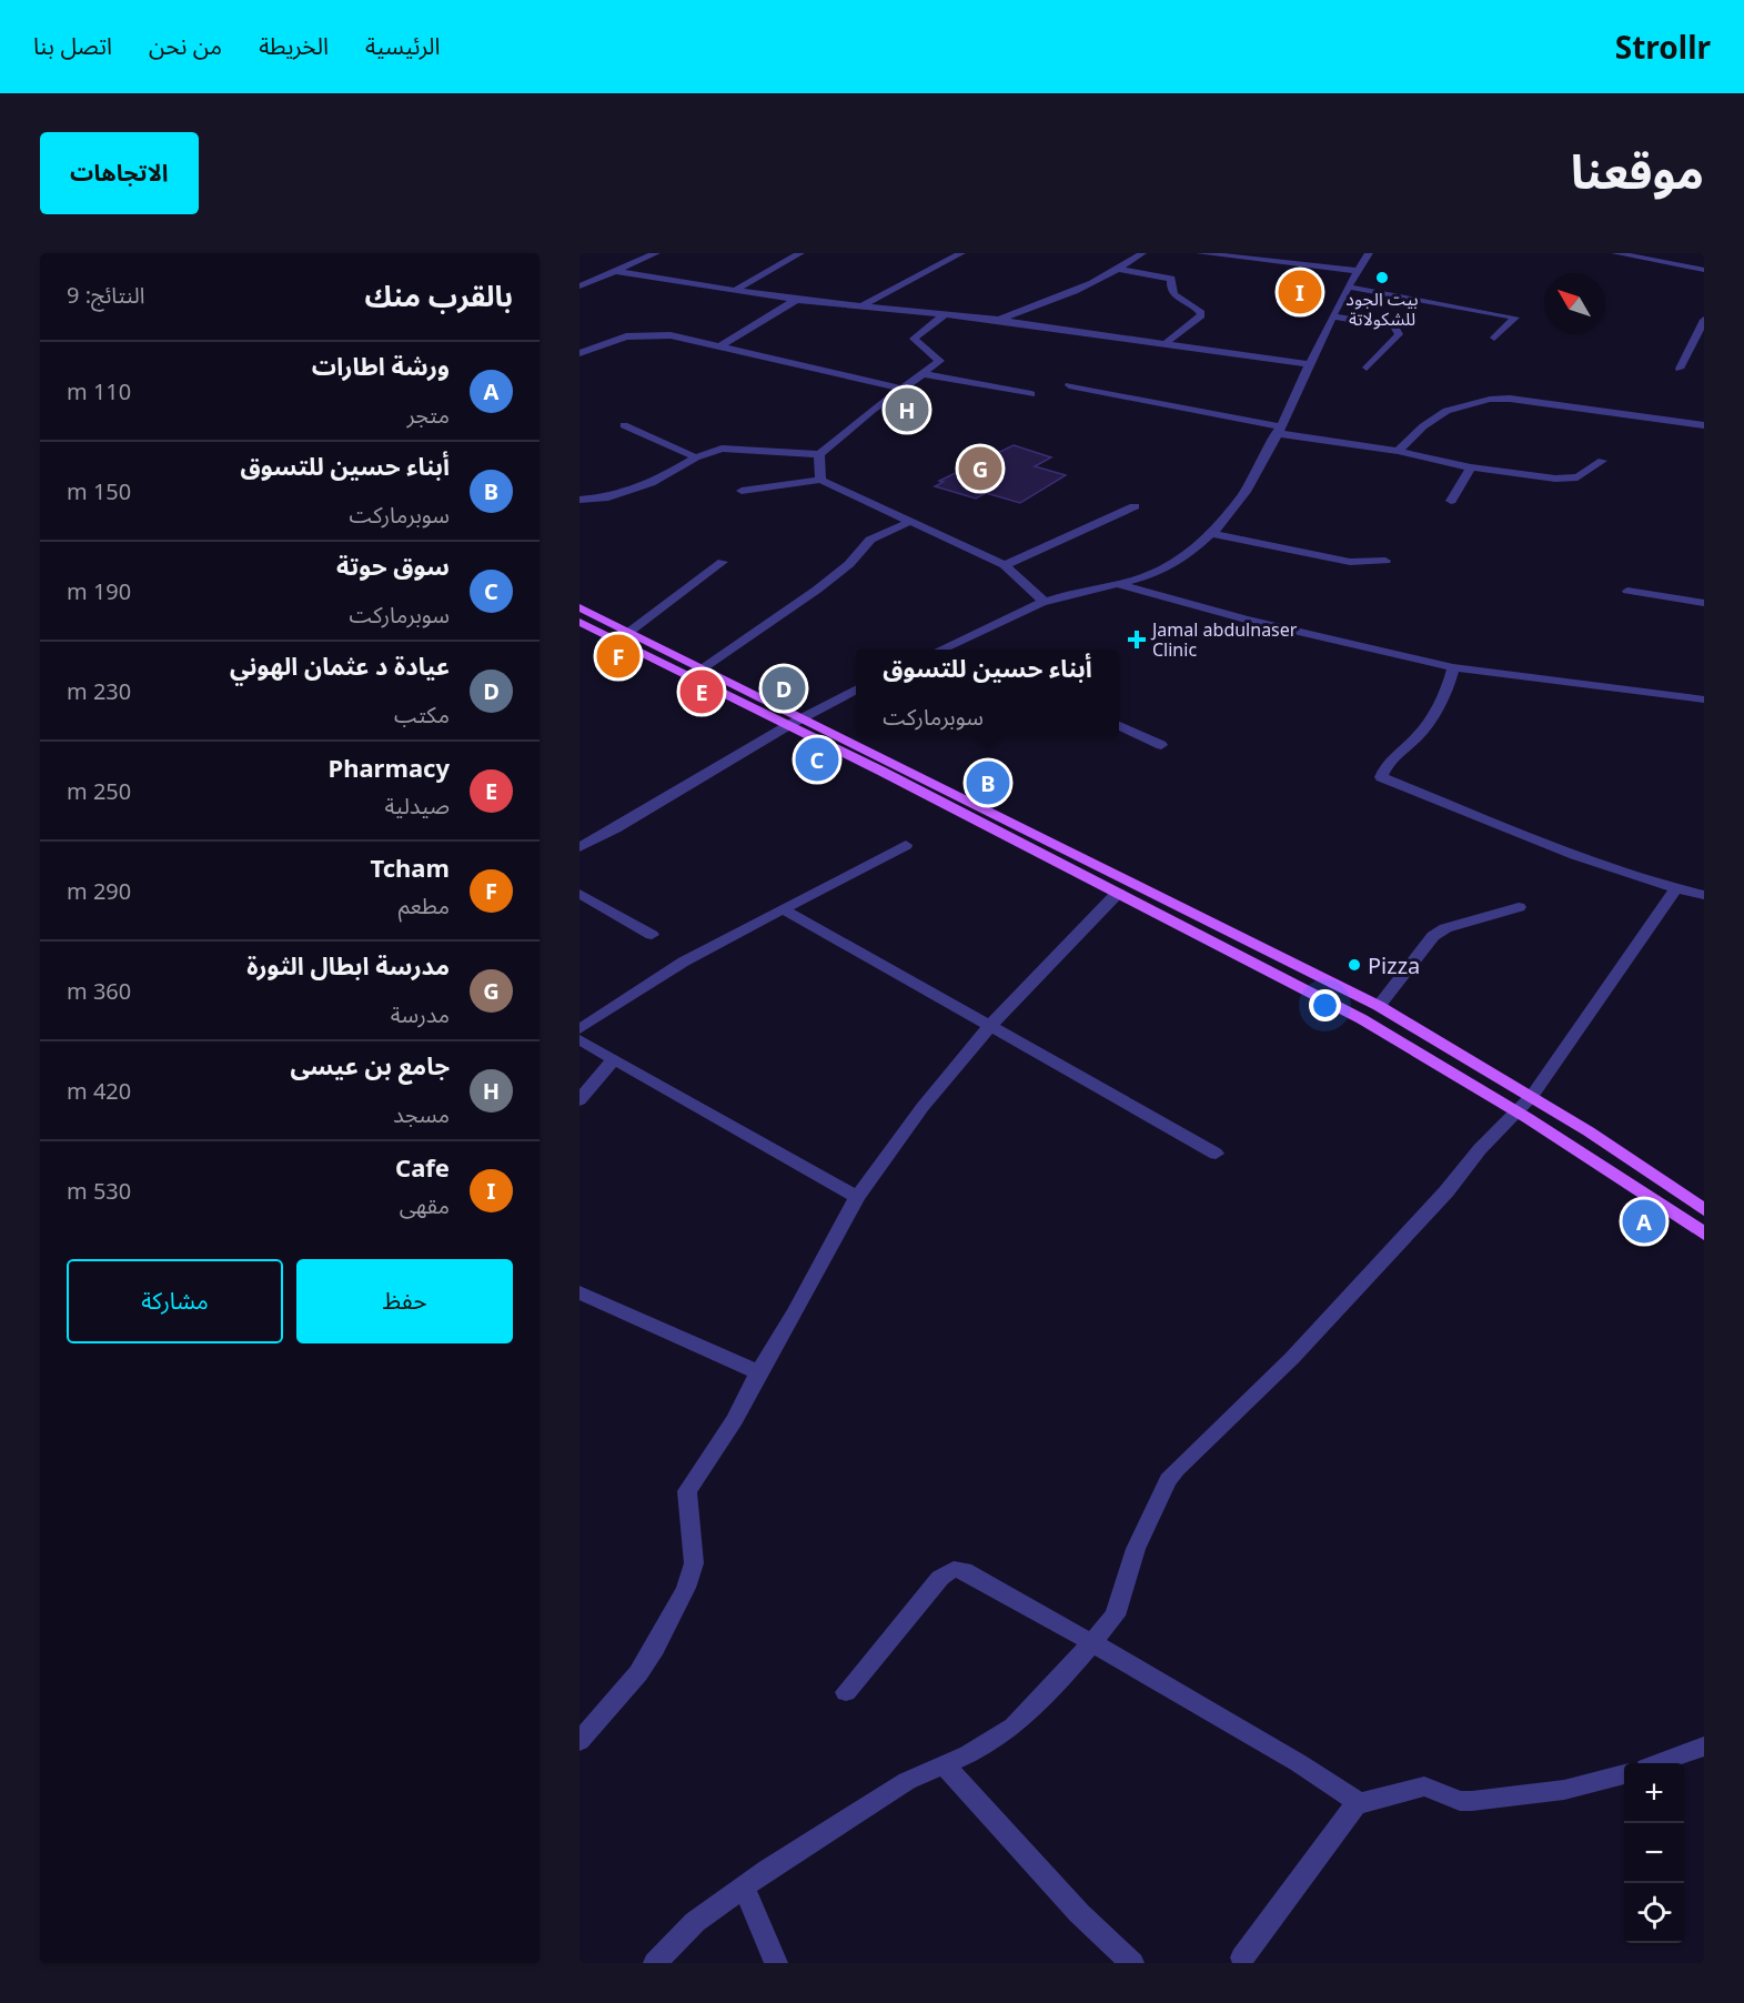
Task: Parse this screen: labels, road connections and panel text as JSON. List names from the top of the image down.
{
  "places": {
    "other": ["بيت الجود للشكولاتة", "Pizza"],
    "health": ["Jamal abdulnaser Clinic"]
  },
  "north": "top left",
  "page": {
    "header": "Strollr",
    "nav": [
      "الرئيسية",
      "الخريطة",
      "من نحن",
      "اتصل بنا"
    ],
    "title": "موقعنا",
    "buttons": [
      "الاتجاهات",
      ["حفظ", "مشاركة"]
    ],
    "heading": ["بالقرب منك", "النتائج: 9"],
    "pins": [
      "I",
      "H",
      "G",
      "F",
      "D",
      "E",
      "C",
      "B",
      "A"
    ],
    "list": [
      {
        "mark": "A",
        "name": "ورشة اطارات",
        "note": "متجر",
        "value": "110 m"
      },
      {
        "mark": "B",
        "name": "أبناء حسين للتسوق",
        "note": "سوبرماركت",
        "value": "150 m"
      },
      {
        "mark": "C",
        "name": "سوق حوتة",
        "note": "سوبرماركت",
        "value": "190 m"
      },
      {
        "mark": "D",
        "name": "عيادة د عثمان الهوني",
        "note": "مكتب",
        "value": "230 m"
      },
      {
        "mark": "E",
        "name": "Pharmacy",
        "note": "صيدلية",
        "value": "250 m"
      },
      {
        "mark": "F",
        "name": "Tcham",
        "note": "مطعم",
        "value": "290 m"
      },
      {
        "mark": "G",
        "name": "مدرسة ابطال الثورة",
        "note": "مدرسة",
        "value": "360 m"
      },
      {
        "mark": "H",
        "name": "جامع بن عيسى",
        "note": "مسجد",
        "value": "420 m"
      },
      {
        "mark": "I",
        "name": "Cafe",
        "note": "مقهى",
        "value": "530 m"
      }
    ],
    "popup": ["أبناء حسين للتسوق", "سوبرماركت"],
    "map_buttons": ["+", "−"]
  }
}
